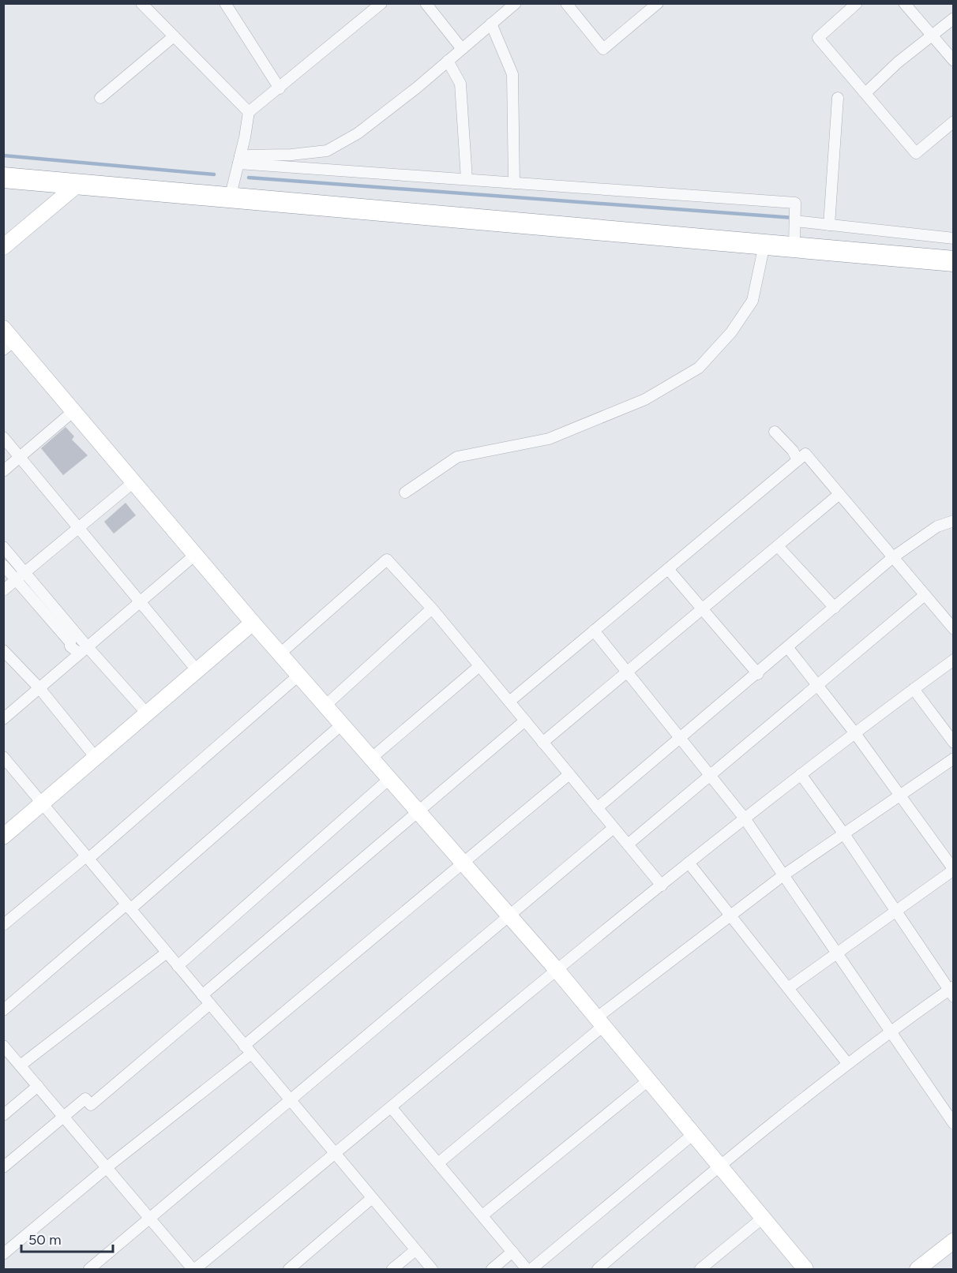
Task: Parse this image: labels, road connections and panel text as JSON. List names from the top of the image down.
{
  "scale_bar": "50 m"
}
